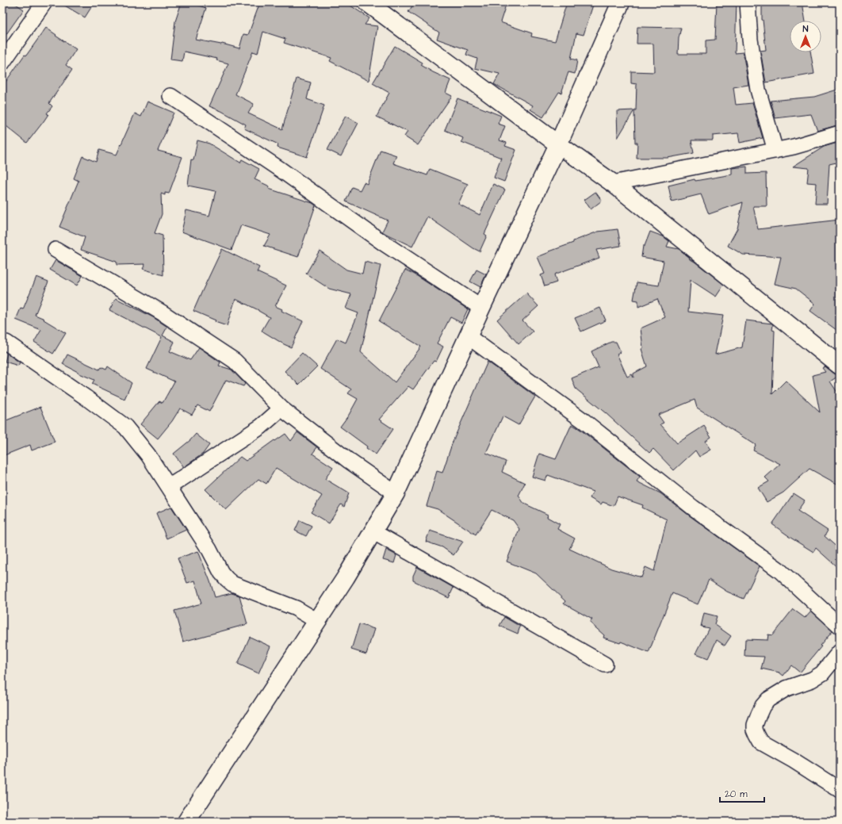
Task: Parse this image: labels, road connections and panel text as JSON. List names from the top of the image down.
{
  "scale_bar": "20 m",
  "north": "top"
}
